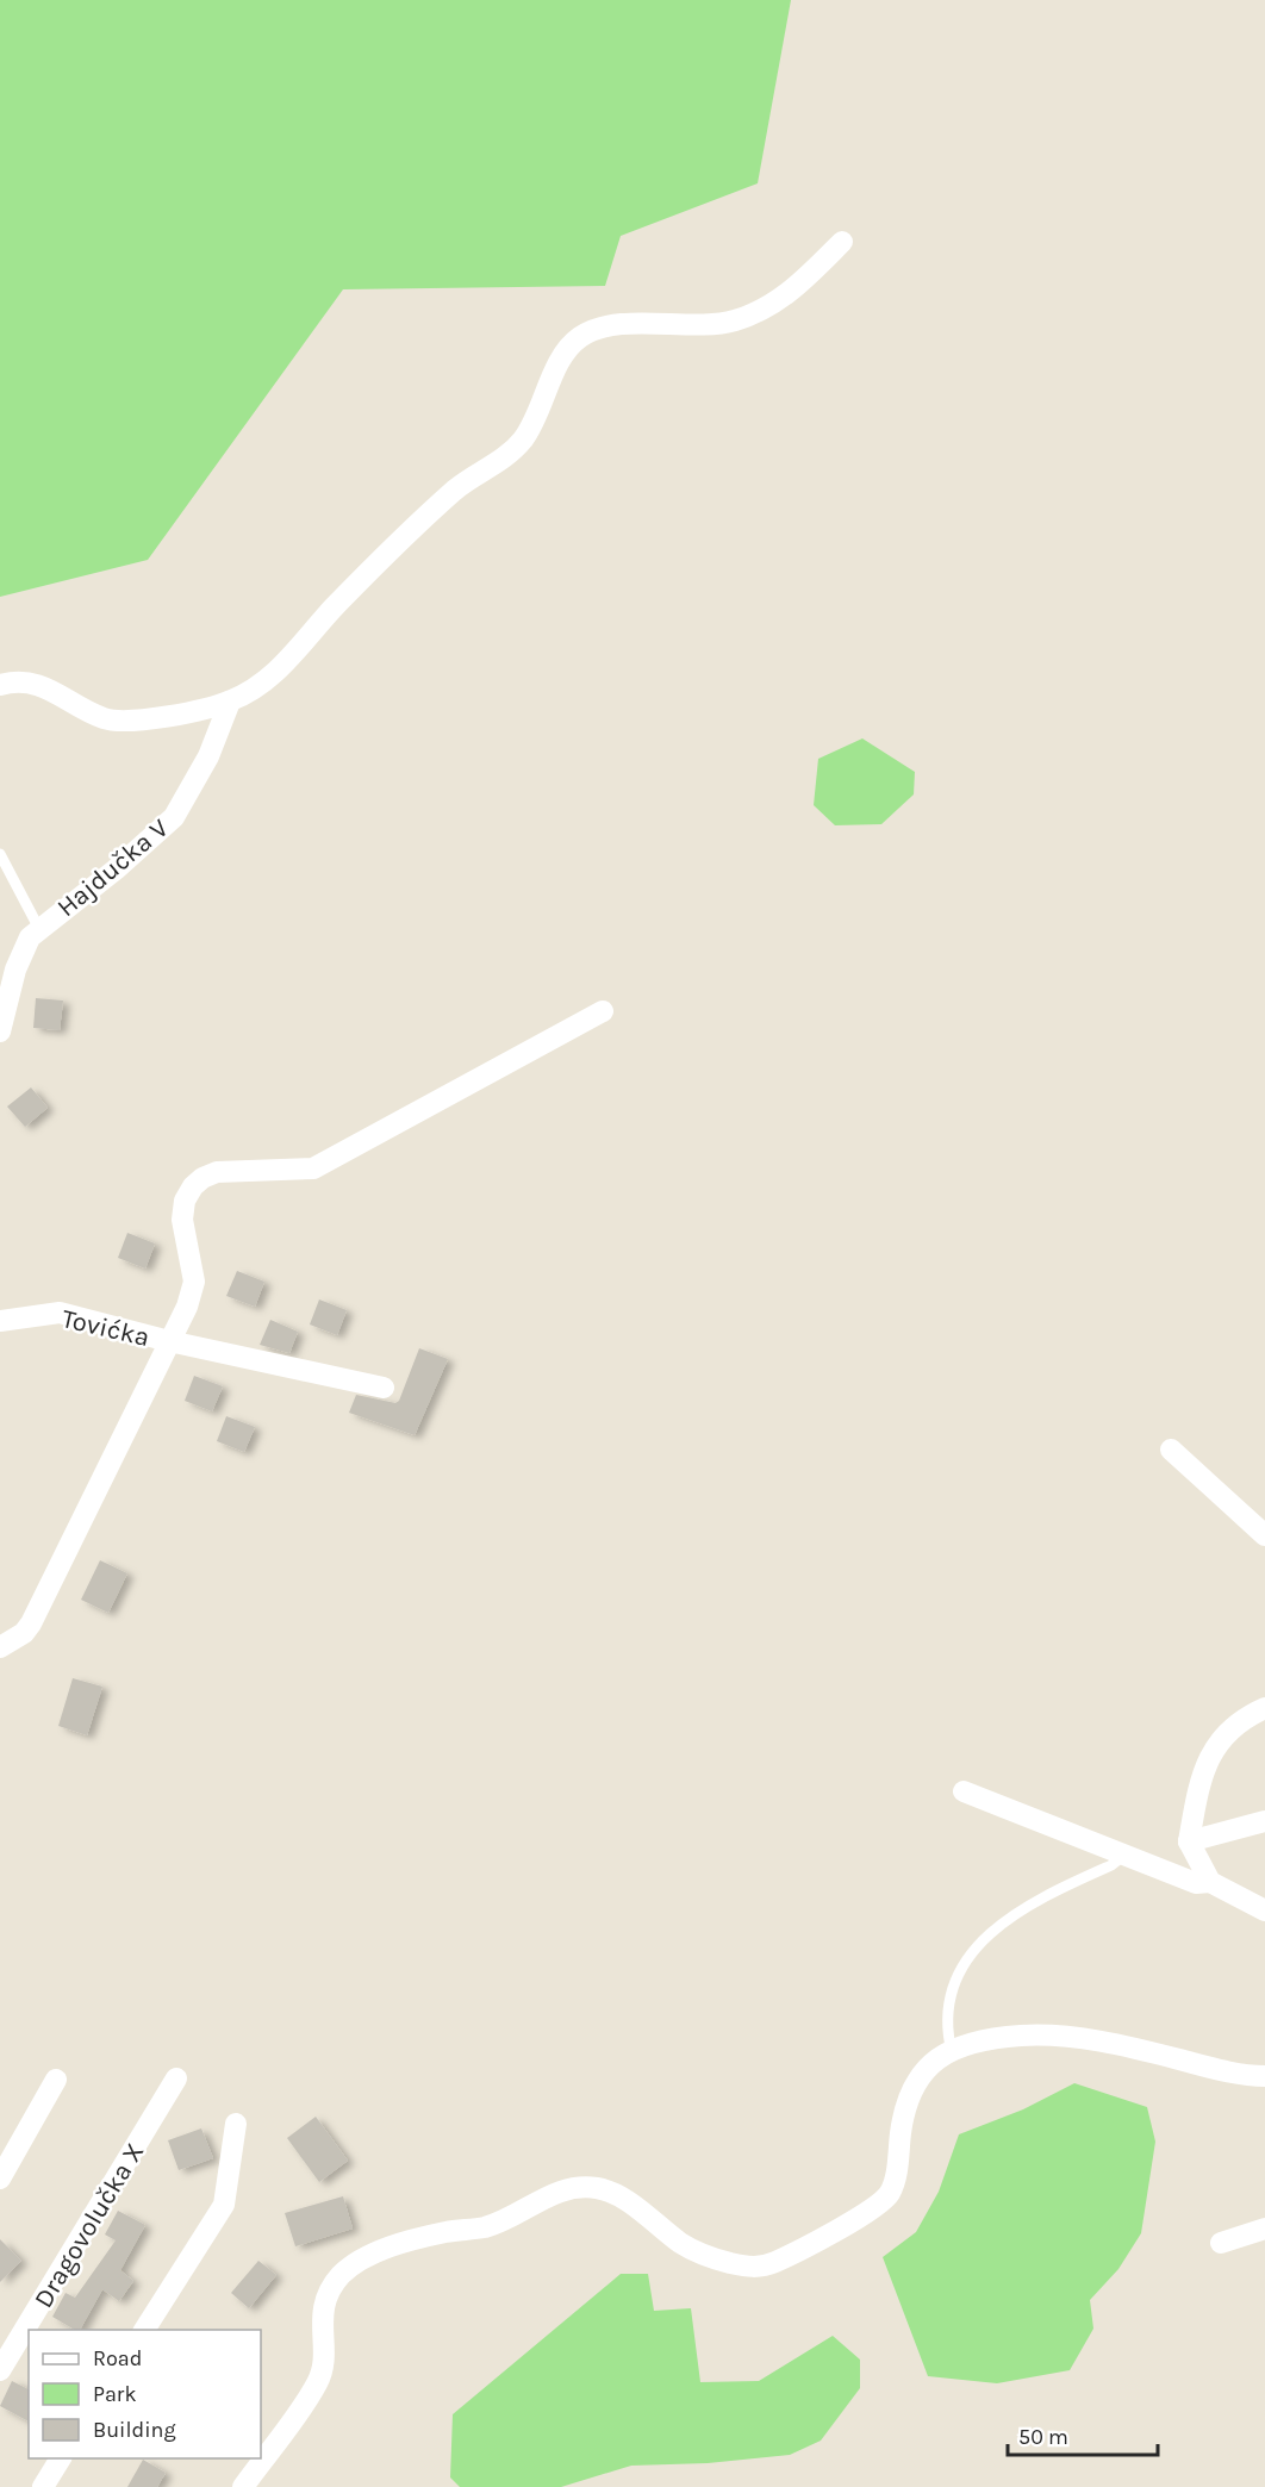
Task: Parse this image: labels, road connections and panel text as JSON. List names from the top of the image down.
{
  "streets": {
    "street": ["Hajdučka V", "Tovićka", "Dragovolučka X"]
  },
  "legend": ["Road", "Park", "Building"],
  "scale_bar": "50 m"
}
